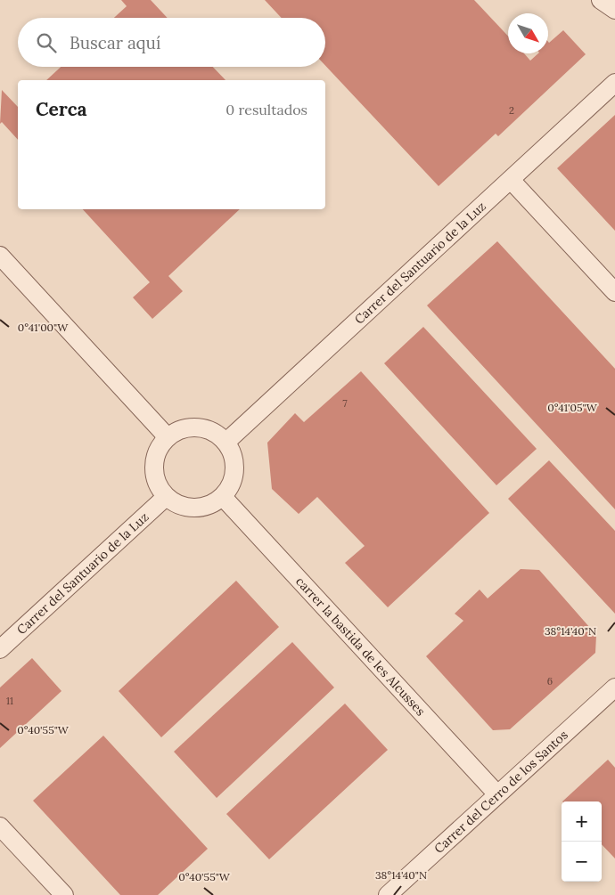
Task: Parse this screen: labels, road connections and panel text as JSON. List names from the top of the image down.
{
  "streets": {
    "street": ["Carrer del Santuario de la Luz", "carrer la bastida de les Alcusses", "Carrer del Cerro de los Santos"]
  },
  "crossings": [
    ["Carrer del Santuario de la Luz", "carrer la bastida de les Alcusses"],
    ["carrer la bastida de les Alcusses", "Carrer del Cerro de los Santos"]
  ],
  "house_numbers": [
    "2",
    "7",
    "6",
    "11"
  ],
  "north": "bottom right",
  "page": {
    "search": "Buscar aquí",
    "heading": ["Cerca", "0 resultados"],
    "map_buttons": ["+", "−"]
  },
  "coordinates": [
    "0°41'00\"W",
    "0°41'05\"W",
    "38°14'40\"N",
    "0°40'55\"W"
  ]
}
